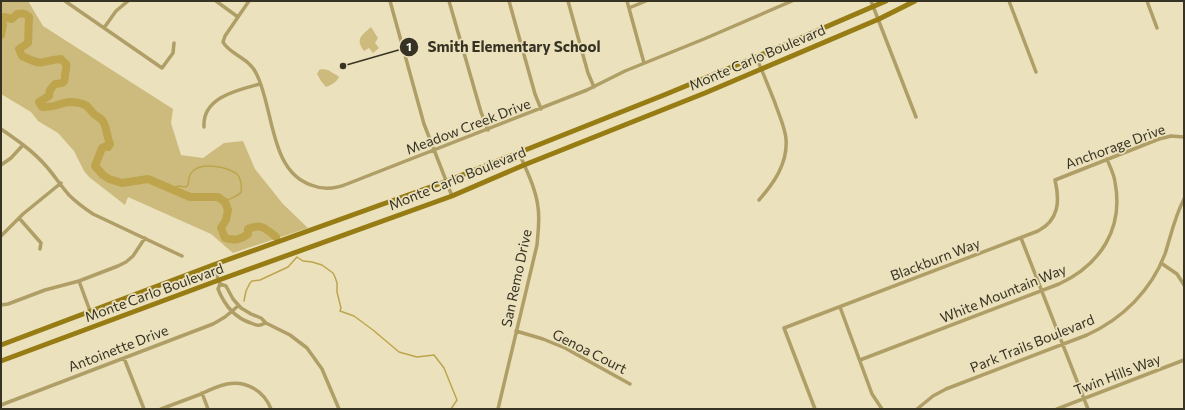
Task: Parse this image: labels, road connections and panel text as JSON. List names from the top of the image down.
{
  "streets": {
    "main road": ["Monte Carlo Boulevard"],
    "street": [
      "Meadow Creek Drive",
      "Anchorage Drive",
      "Blackburn Way",
      "San Remo Drive",
      "White Mountain Way",
      "Park Trails Boulevard",
      "Antoinette Drive",
      "Genoa Court",
      "Twin Hills Way"
    ]
  },
  "crossings": [
    ["Monte Carlo Boulevard", "San Remo Drive"],
    ["Anchorage Drive", "Blackburn Way"],
    ["Anchorage Drive", "White Mountain Way"],
    ["San Remo Drive", "Genoa Court"]
  ],
  "places": ["Smith Elementary School"]
}
